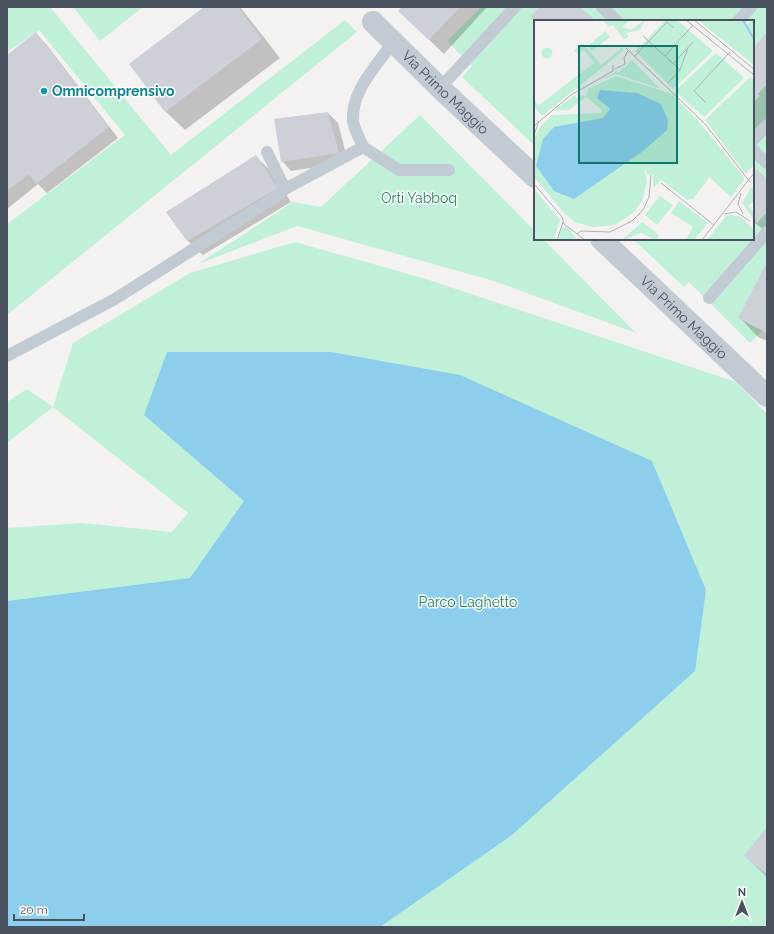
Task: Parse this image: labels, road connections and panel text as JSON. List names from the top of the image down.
{
  "streets": {
    "street": ["Via Primo Maggio"]
  },
  "parks": ["Orti Yabboq", "Parco Laghetto"],
  "places": ["Omnicomprensivo"],
  "scale_bar": "20 m",
  "north": "top"
}
